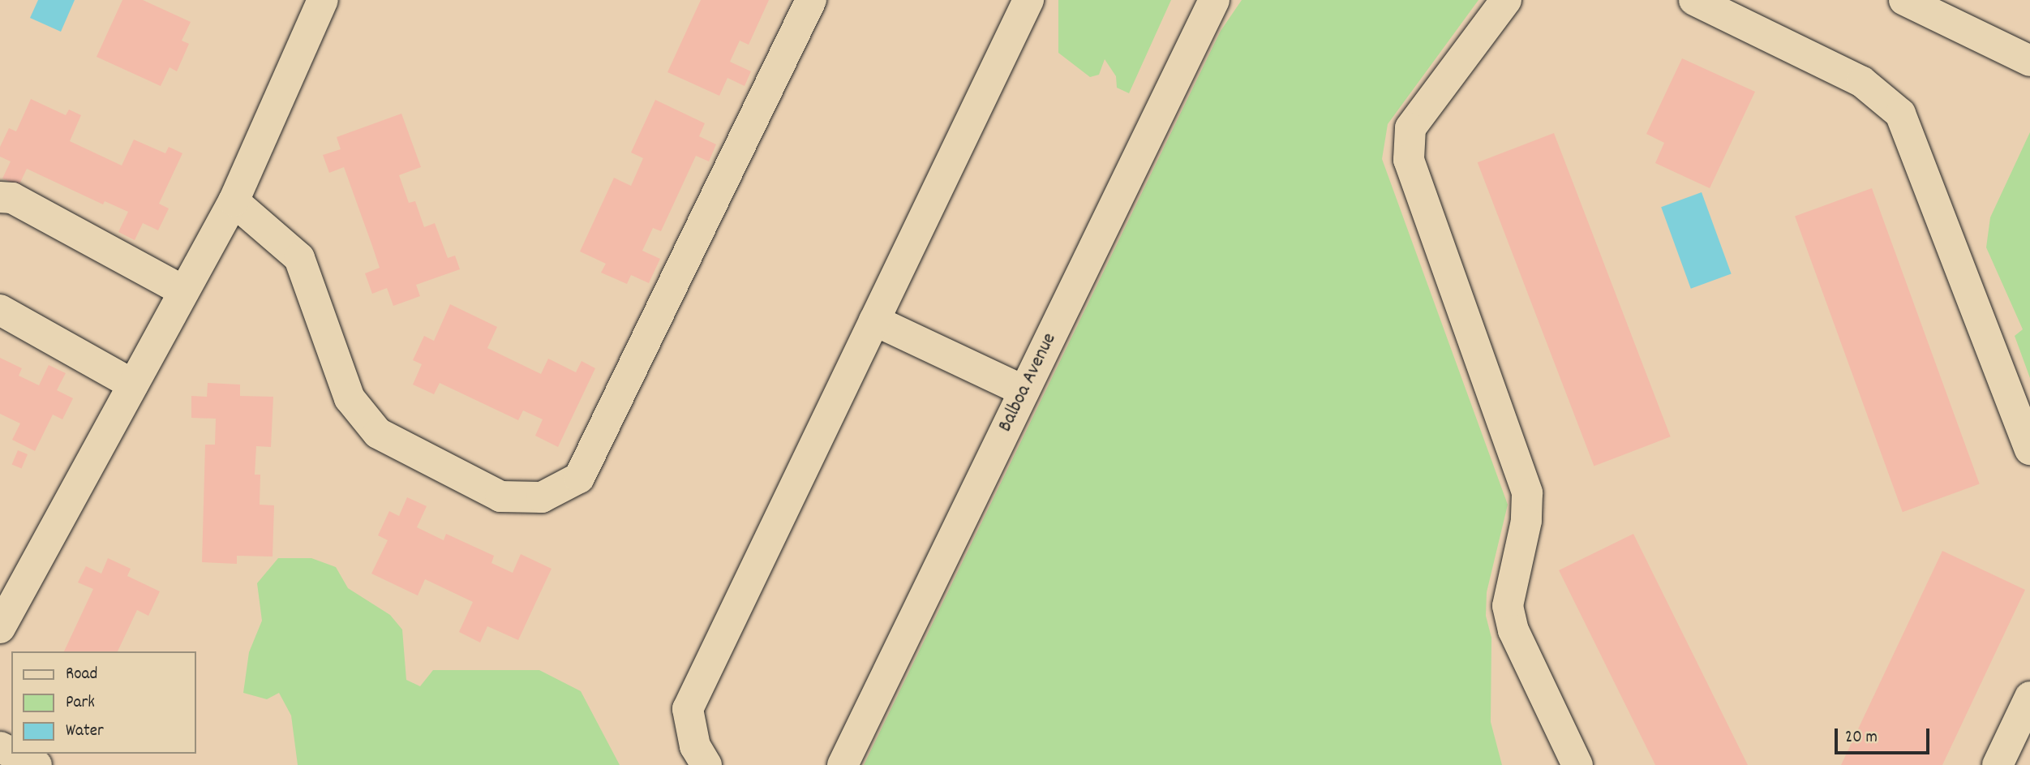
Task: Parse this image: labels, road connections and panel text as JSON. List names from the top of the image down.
{
  "streets": {
    "street": ["Balboa Avenue"]
  },
  "legend": ["Road", "Park", "Water"],
  "scale_bar": "20 m"
}
